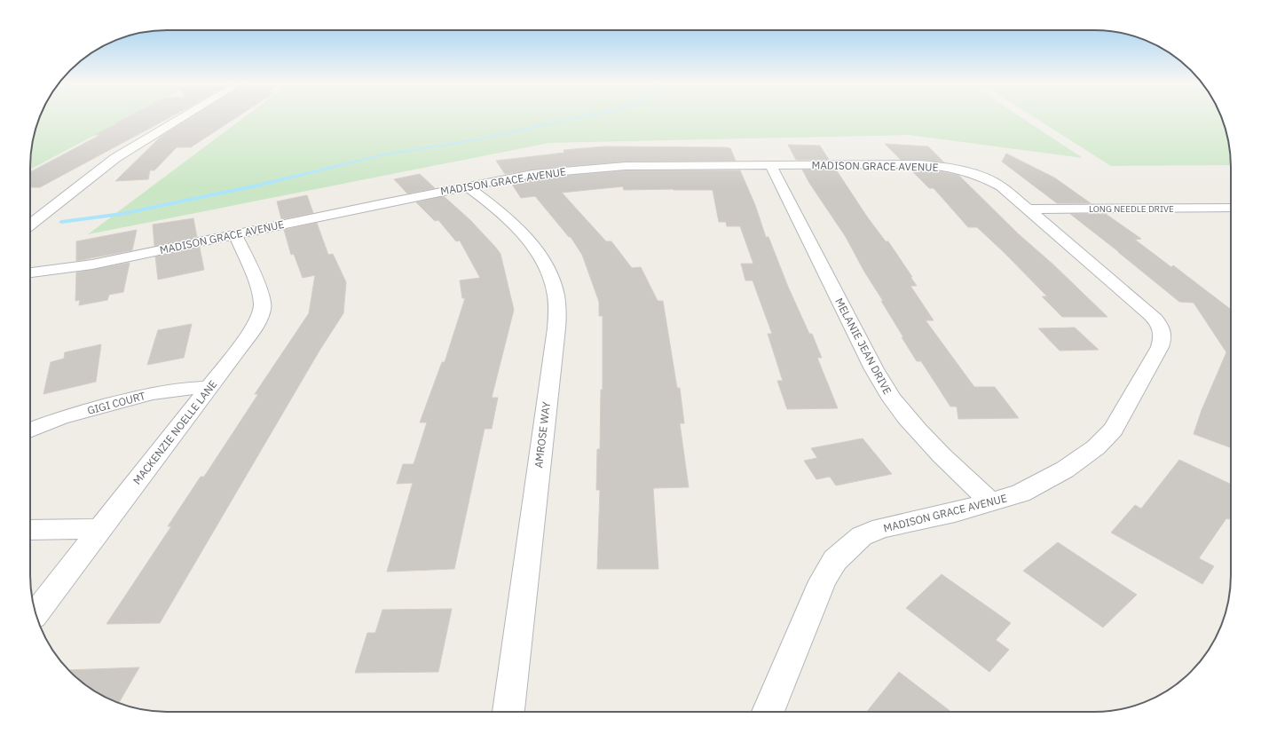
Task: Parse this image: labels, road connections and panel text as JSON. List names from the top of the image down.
{
  "streets": {
    "street": [
      "MADISON GRACE AVENUE",
      "LONG NEEDLE DRIVE",
      "MELANIE JEAN DRIVE",
      "GIGI COURT",
      "MACKENZIE NOELLE LANE",
      "AMROSE WAY"
    ]
  },
  "crossings": [
    ["MADISON GRACE AVENUE", "LONG NEEDLE DRIVE"],
    ["MADISON GRACE AVENUE", "MELANIE JEAN DRIVE"],
    ["MADISON GRACE AVENUE", "MACKENZIE NOELLE LANE"],
    ["MADISON GRACE AVENUE", "AMROSE WAY"],
    ["GIGI COURT", "MACKENZIE NOELLE LANE"]
  ]
}
